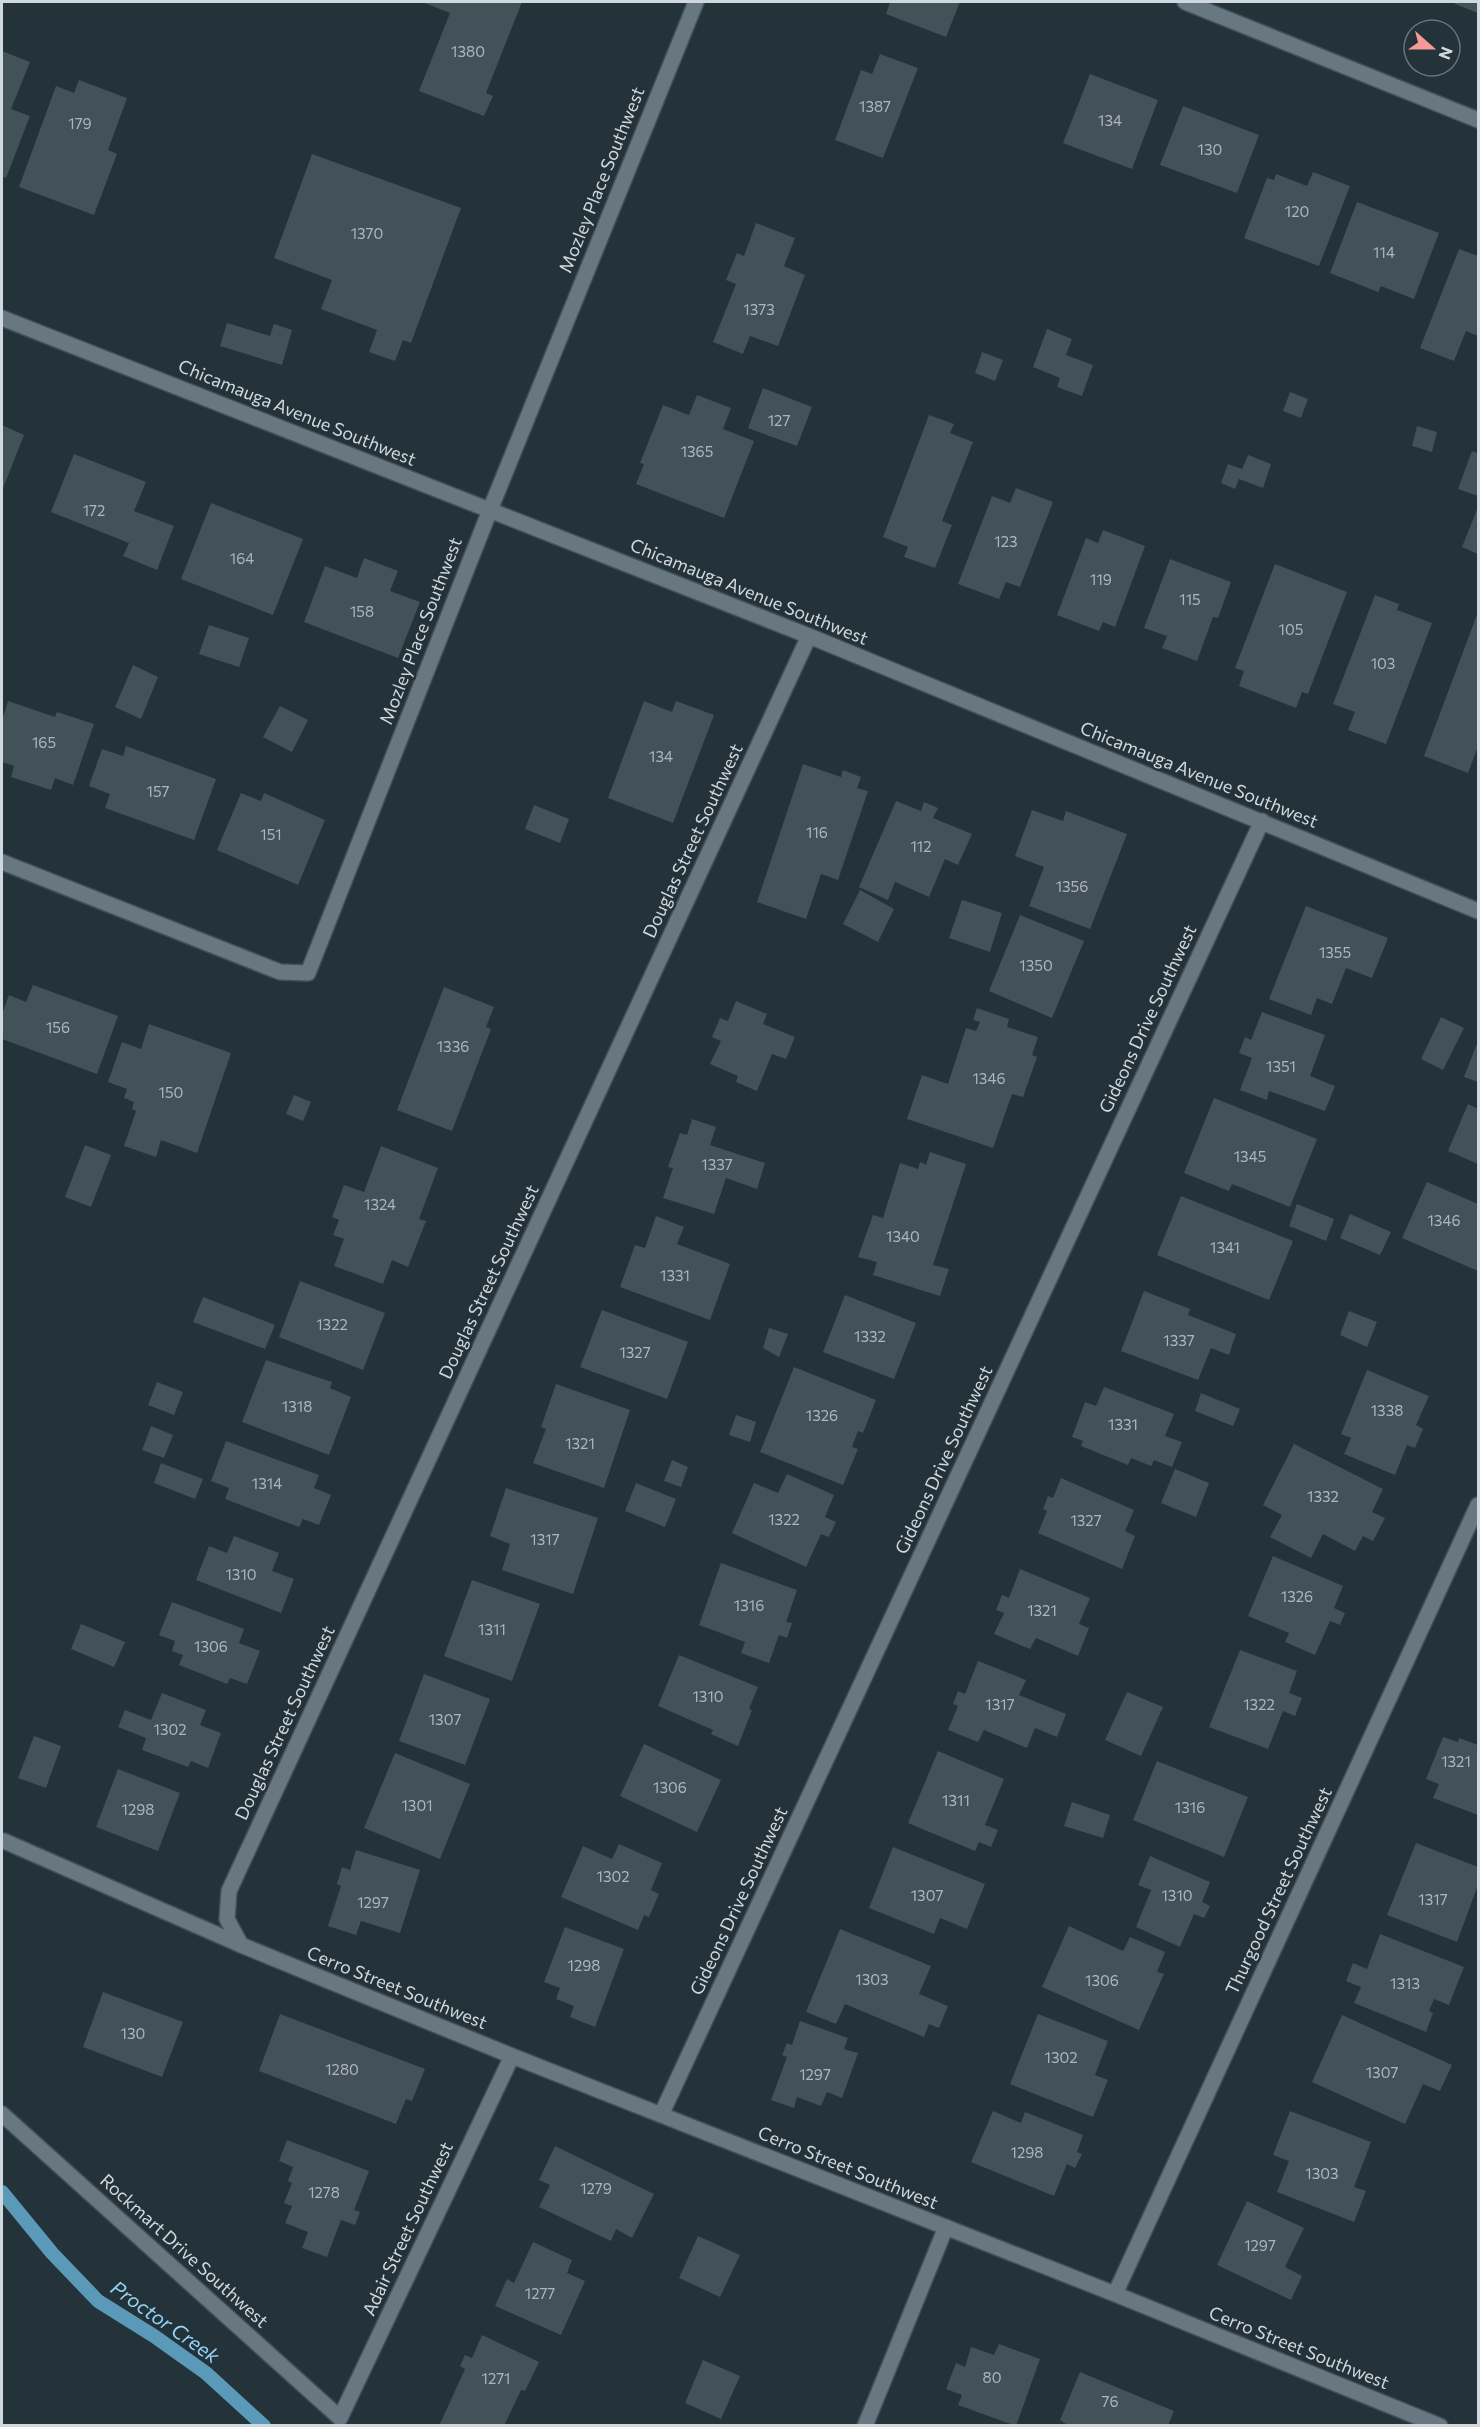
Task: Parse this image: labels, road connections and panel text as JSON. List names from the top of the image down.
{
  "streets": {
    "street": [
      "Mozley Place Southwest",
      "Chicamauga Avenue Southwest",
      "Douglas Street Southwest",
      "Gideons Drive Southwest",
      "Thurgood Street Southwest",
      "Cerro Street Southwest",
      "Adair Street Southwest",
      "Rockmart Drive Southwest"
    ]
  },
  "crossings": [
    ["Mozley Place Southwest", "Chicamauga Avenue Southwest"],
    ["Chicamauga Avenue Southwest", "Douglas Street Southwest"],
    ["Chicamauga Avenue Southwest", "Gideons Drive Southwest"],
    ["Douglas Street Southwest", "Cerro Street Southwest"],
    ["Gideons Drive Southwest", "Cerro Street Southwest"],
    ["Thurgood Street Southwest", "Cerro Street Southwest"],
    ["Cerro Street Southwest", "Adair Street Southwest"],
    ["Adair Street Southwest", "Rockmart Drive Southwest"]
  ],
  "water": ["Proctor Creek"],
  "house_numbers": [
    "1380",
    "1387",
    "134",
    "179",
    "130",
    "120",
    "1370",
    "114",
    "1373",
    "127",
    "1365",
    "172",
    "123",
    "164",
    "119",
    "115",
    "158",
    "105",
    "103",
    "165",
    "134",
    "157",
    "116",
    "151",
    "112",
    "1356",
    "1355",
    "1350",
    "156",
    "1336",
    "1351",
    "1346",
    "150",
    "1345",
    "1337",
    "1324",
    "1346",
    "1340",
    "1341",
    "1331",
    "1322",
    "1332",
    "1337",
    "1327",
    "1318",
    "1338",
    "1326",
    "1331",
    "1321",
    "1314",
    "1332",
    "1322",
    "1327",
    "1317",
    "1310",
    "1326",
    "1316",
    "1321",
    "1311",
    "1306",
    "1310",
    "1317",
    "1322",
    "1307",
    "1302",
    "1321",
    "1306",
    "1311",
    "1301",
    "1316",
    "1298",
    "1302",
    "1307",
    "1310",
    "1317",
    "1297",
    "1298",
    "1303",
    "1306",
    "1313",
    "130",
    "1302",
    "1280",
    "1307",
    "1297",
    "1298",
    "1303",
    "1279",
    "1278",
    "1297",
    "1277",
    "80",
    "1271",
    "76"
  ],
  "north": "right"
}
